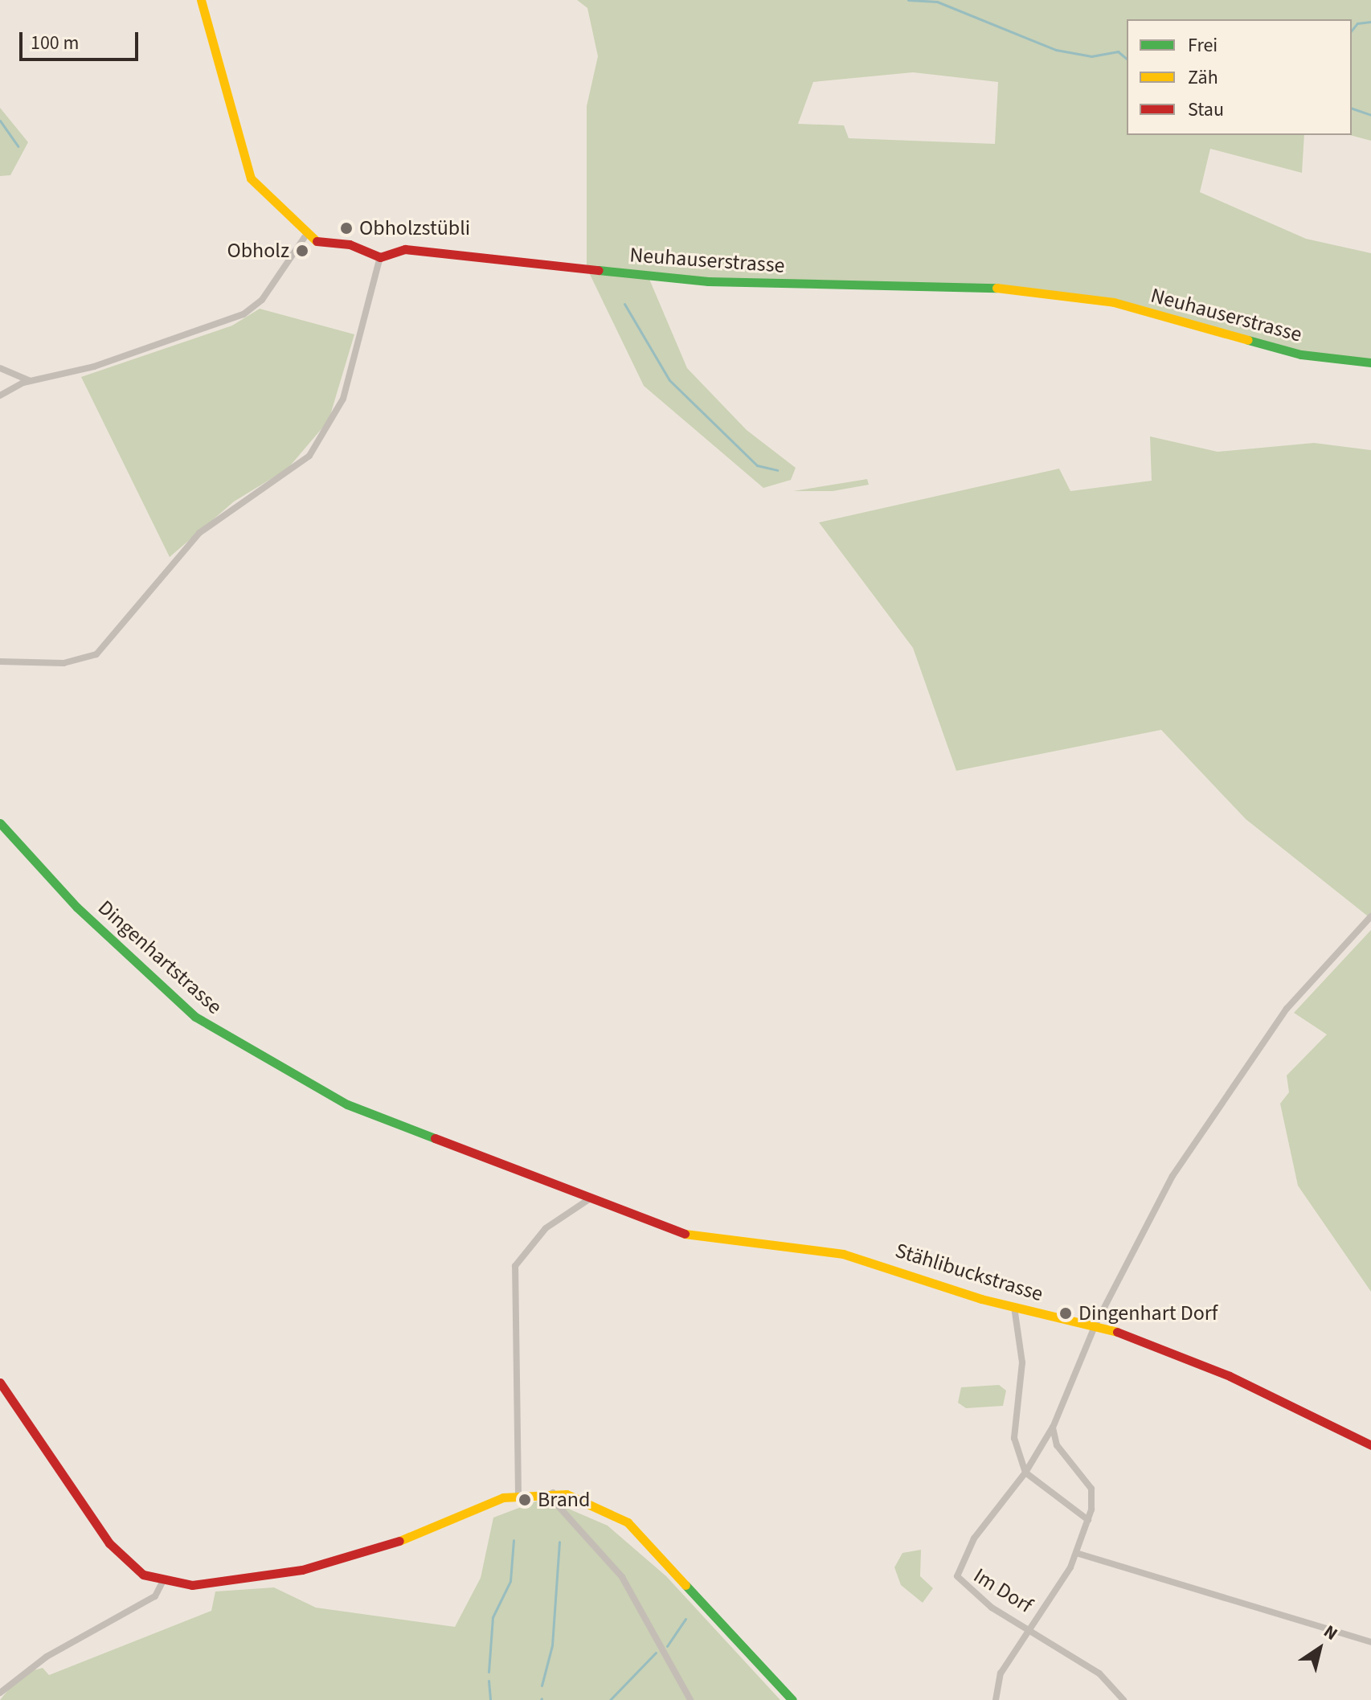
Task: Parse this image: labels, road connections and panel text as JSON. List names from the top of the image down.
{
  "streets": {
    "street": [
      "Neuhauserstrasse",
      "Dingenhartstrasse",
      "Stählibuckstrasse",
      "Im Dorf"
    ]
  },
  "crossings": [
    ["Dingenhartstrasse", "Stählibuckstrasse"]
  ],
  "places": [
    "Obholzstübli",
    "Obholz",
    "Dingenhart Dorf",
    "Brand"
  ],
  "legend": ["Frei", "Zäh", "Stau"],
  "scale_bar": "100 m",
  "north": "top right"
}
